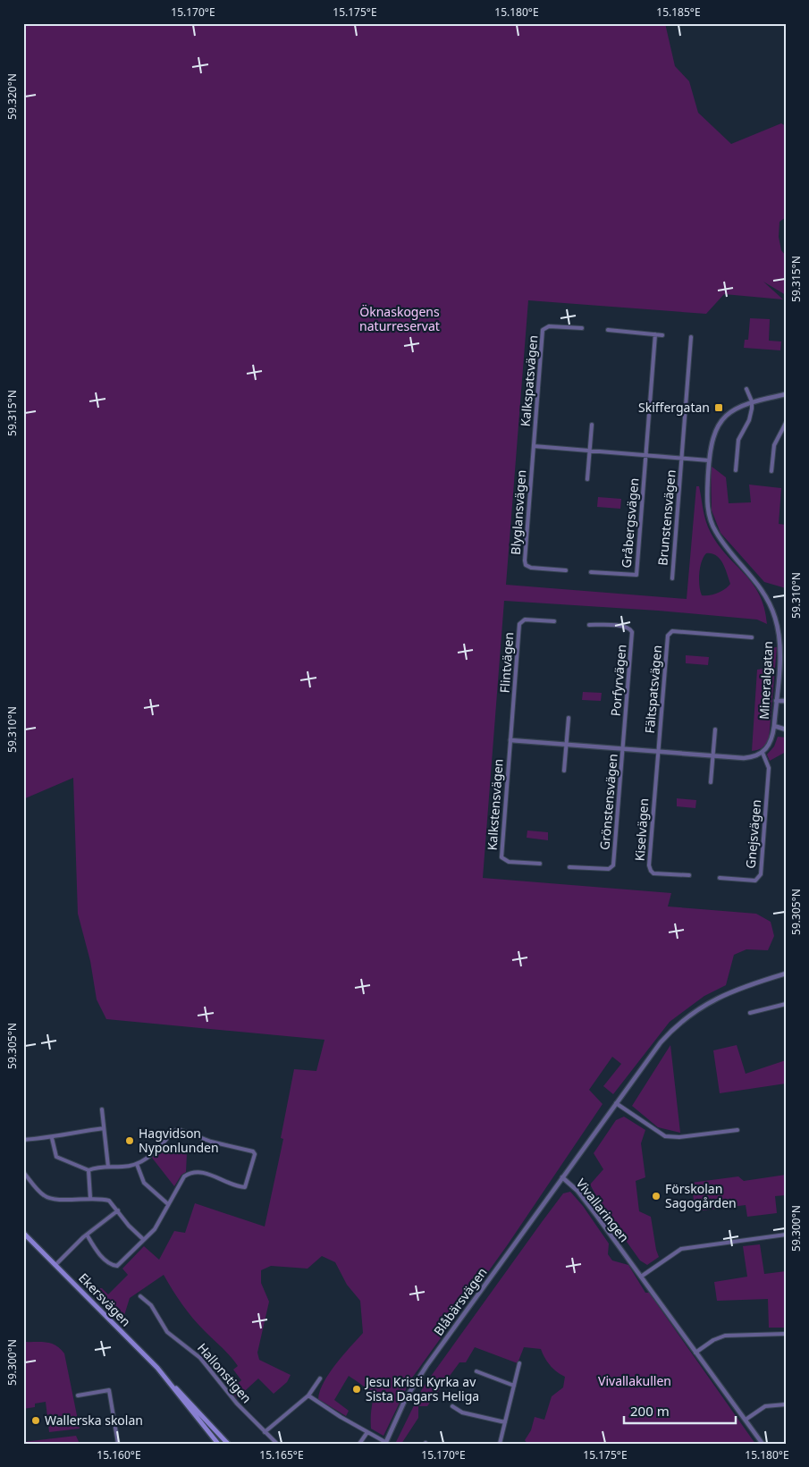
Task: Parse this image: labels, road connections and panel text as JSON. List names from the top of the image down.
{
  "streets": {
    "main road": ["Ekersvägen"],
    "street": [
      "Kalkspatsvägen",
      "Blyglansvägen",
      "Brunstensvägen",
      "Gråbergsvägen",
      "Flintvägen",
      "Porfyrvägen",
      "Mineralgatan",
      "Fältspatsvägen",
      "Grönstensvägen",
      "Kalkstensvägen",
      "Kiselvägen",
      "Gnejsvägen",
      "Vivallaringen",
      "Blåbärsvägen",
      "Hallonstigen"
    ]
  },
  "crossings": [
    ["Kalkspatsvägen", "Blyglansvägen"],
    ["Flintvägen", "Kalkstensvägen"],
    ["Porfyrvägen", "Grönstensvägen"],
    ["Mineralgatan", "Gnejsvägen"],
    ["Fältspatsvägen", "Kiselvägen"],
    ["Vivallaringen", "Blåbärsvägen"]
  ],
  "parks": ["Öknaskogens naturreservat", "Vivallakullen"],
  "places": {
    "transit": ["Skiffergatan"],
    "other": [
      "Hagvidson Nyponlunden",
      "Förskolan Sagogården",
      "Jesu Kristi Kyrka av Sista Dagars Heliga",
      "Wallerska skolan"
    ]
  },
  "scale_bar": "200 m",
  "coordinates": [
    "15.170°E",
    "15.175°E",
    "15.180°E",
    "15.185°E",
    "59.320°N",
    "59.315°N",
    "59.310°N",
    "59.305°N",
    "59.300°N",
    "15.160°E",
    "15.165°E"
  ]
}
